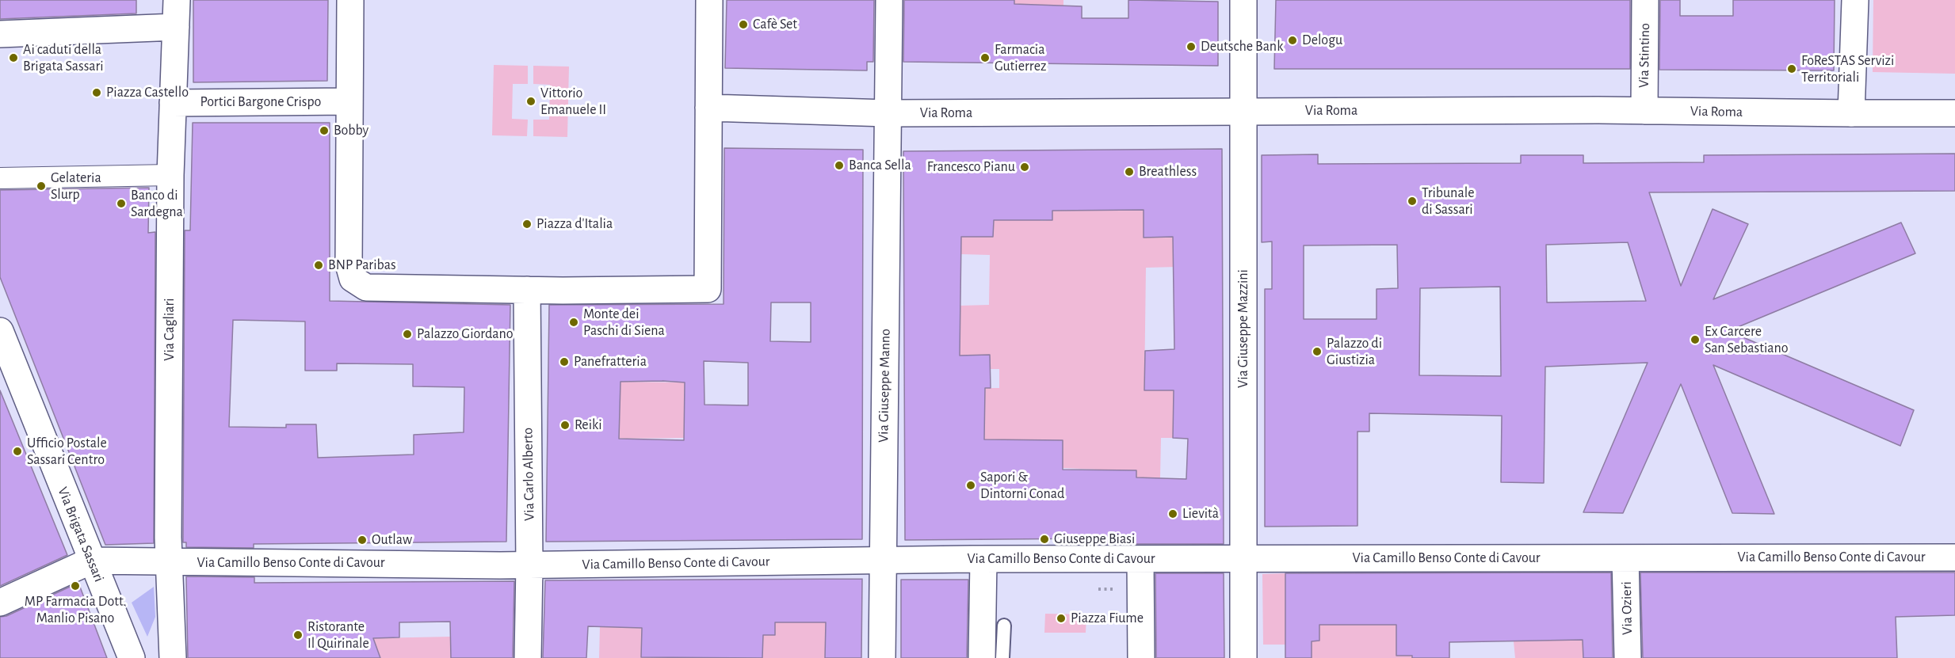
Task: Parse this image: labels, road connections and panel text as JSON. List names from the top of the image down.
{
  "streets": {
    "street": [
      "Via Stintino",
      "Portici Bargone Crispo",
      "Via Roma",
      "Via Giuseppe Mazzini",
      "Via Cagliari",
      "Via Giuseppe Manno",
      "Via Carlo Alberto",
      "Via Brigata Sassari",
      "Via Camillo Benso Conte di Cavour",
      "Via Ozieri"
    ]
  },
  "crossings": [
    ["Via Stintino", "Via Roma"],
    ["Portici Bargone Crispo", "Via Cagliari"],
    ["Via Roma", "Via Giuseppe Mazzini"],
    ["Via Roma", "Via Giuseppe Manno"],
    ["Via Giuseppe Mazzini", "Via Camillo Benso Conte di Cavour"],
    ["Via Cagliari", "Via Camillo Benso Conte di Cavour"],
    ["Via Giuseppe Manno", "Via Camillo Benso Conte di Cavour"],
    ["Via Carlo Alberto", "Via Camillo Benso Conte di Cavour"],
    ["Via Brigata Sassari", "Via Camillo Benso Conte di Cavour"],
    ["Via Camillo Benso Conte di Cavour", "Via Ozieri"]
  ],
  "places": [
    "Cafè Set",
    "Delogu",
    "Deutsche Bank",
    "Ai caduti della Brigata Sassari",
    "Farmacia Gutierrez",
    "FoReSTAS Servizi Territoriali",
    "Piazza Castello",
    "Vittorio Emanuele II",
    "Bobby",
    "Banca Sella",
    "Francesco Pianu",
    "Breathless",
    "Gelateria Slurp",
    "Tribunale di Sassari",
    "Banco di Sardegna",
    "Piazza d'Italia",
    "BNP Paribas",
    "Monte dei Paschi di Siena",
    "Palazzo Giordano",
    "Ex Carcere San Sebastiano",
    "Palazzo di Giustizia",
    "Panefratteria",
    "Reiki",
    "Ufficio Postale Sassari Centro",
    "Sapori & Dintorni Conad",
    "Lievità",
    "Giuseppe Biasi",
    "Outlaw",
    "MP Farmacia Dott. Manlio Pisano",
    "Piazza Fiume",
    "Ristorante Il Quirinale"
  ]
}
